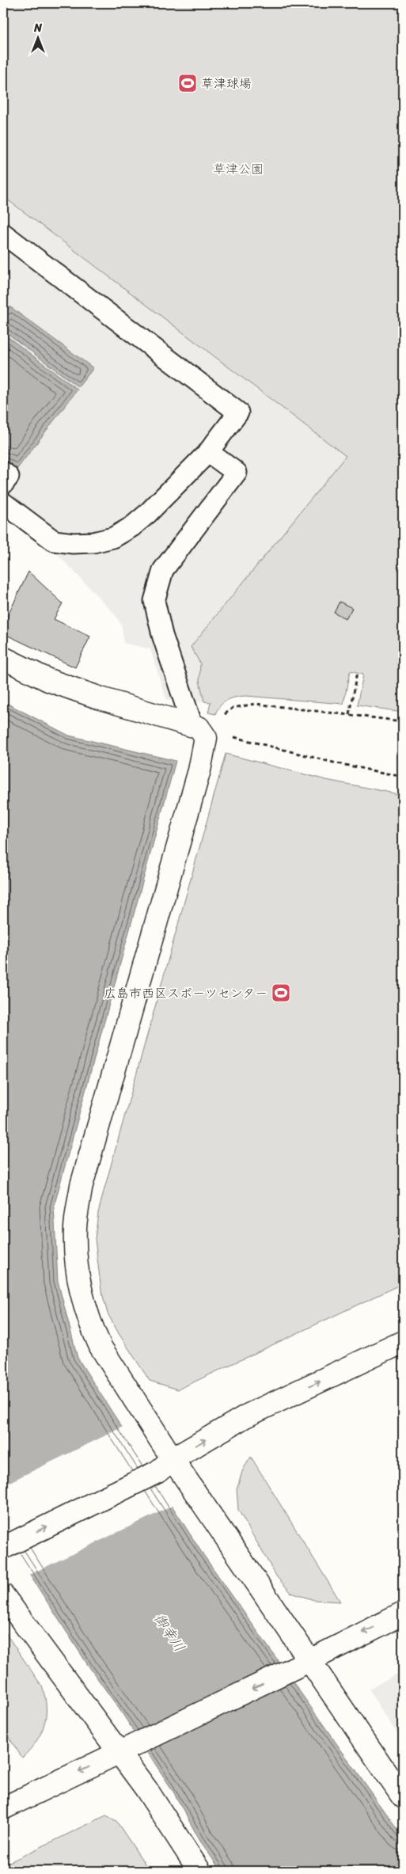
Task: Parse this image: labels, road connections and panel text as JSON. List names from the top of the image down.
{
  "water": ["御幸川"],
  "parks": ["草津公園"],
  "places": {
    "sports": ["草津球場", "広島市西区スポーツセンター"]
  },
  "north": "top"
}
